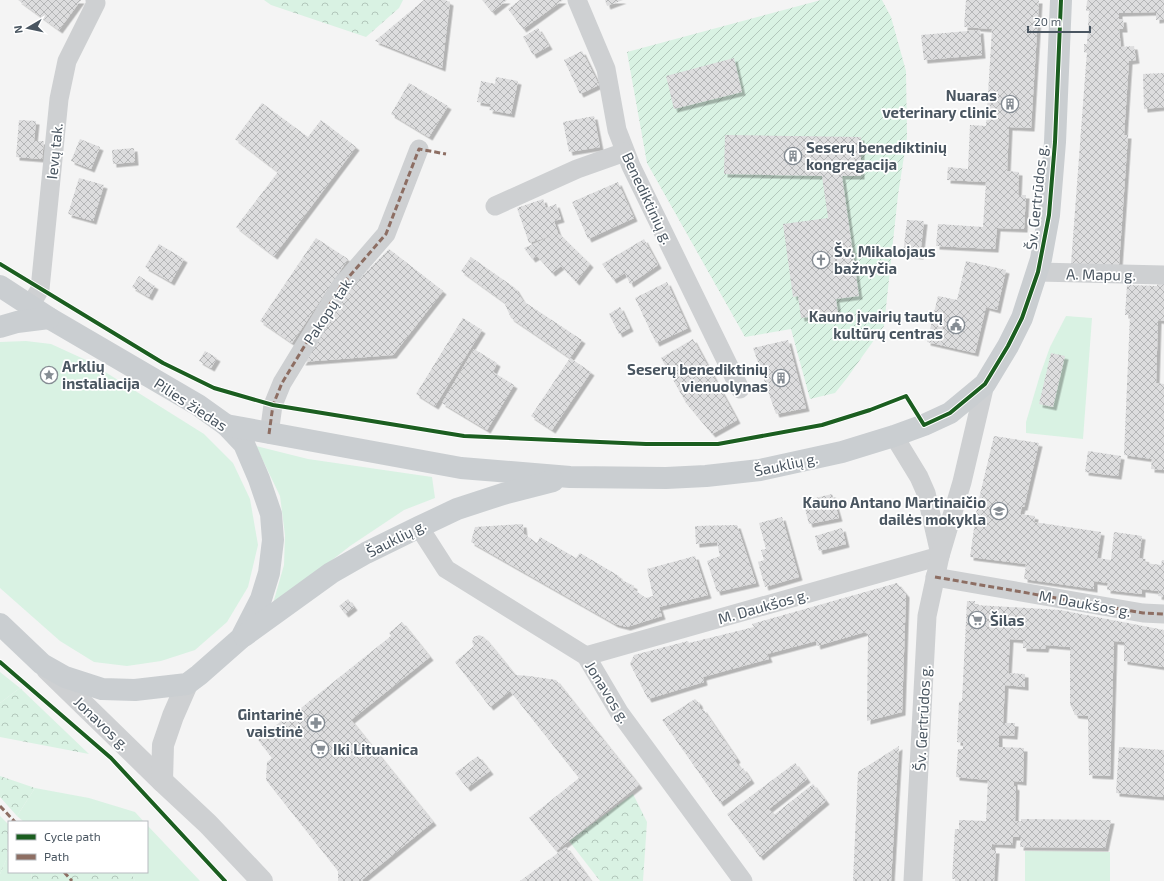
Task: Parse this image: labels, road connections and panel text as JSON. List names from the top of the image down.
{
  "streets": {
    "main road": ["Šv. Gertrūdos g.", "Pilies žiedas", "Šauklių g."],
    "street": [
      "Ievų tak.",
      "Benediktinių g.",
      "A. Mapu g.",
      "Pakopų tak.",
      "M. Daukšos g.",
      "Jonavos g."
    ]
  },
  "crossings": [
    ["Šv. Gertrūdos g.", "A. Mapu g."],
    ["Šv. Gertrūdos g.", "Šauklių g."],
    ["Šv. Gertrūdos g.", "M. Daukšos g."],
    ["Pakopų tak.", "Šauklių g."],
    ["Pilies žiedas", "Šauklių g."],
    ["Šauklių g.", "Jonavos g."],
    ["M. Daukšos g.", "Jonavos g."]
  ],
  "places": {
    "building": ["Nuaras veterinary clinic", "Seserų benediktinių kongregacija", "Seserų benediktinių vienuolynas"],
    "church": ["Šv. Mikalojaus bažnyčia"],
    "public building": ["Kauno įvairių tautų kultūrų centras"],
    "place": ["Arklių instaliacija"],
    "school or university": ["Kauno Antano Martinaičio dailės mokykla"],
    "supermarket": ["Šilas", "Iki Lituanica"],
    "pharmacy": ["Gintarinė vaistinė"]
  },
  "legend": ["Cycle path", "Path"],
  "scale_bar": "20 m",
  "north": "left"
}
